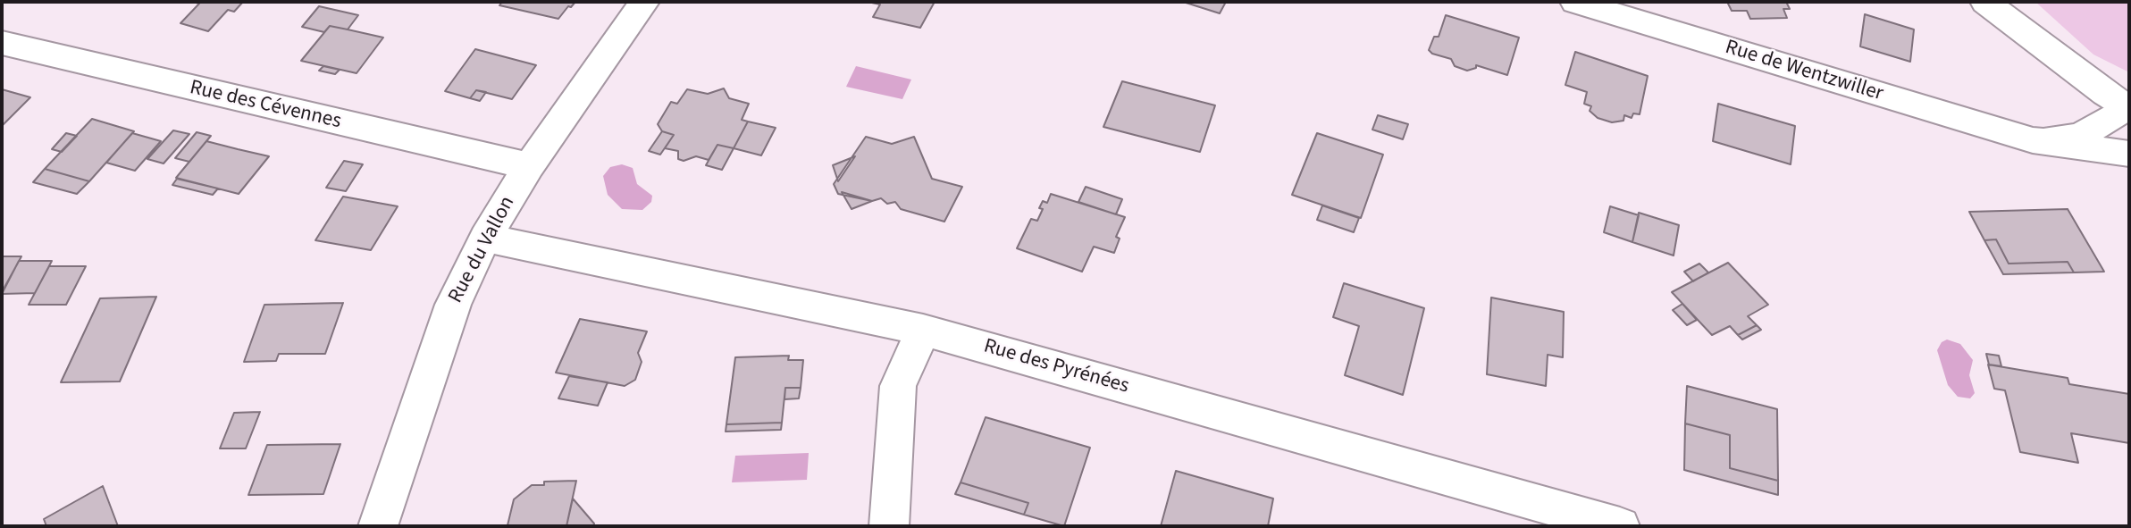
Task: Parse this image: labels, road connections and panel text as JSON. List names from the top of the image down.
{
  "streets": {
    "street": [
      "Rue de Wentzwiller",
      "Rue des Cévennes",
      "Rue du Vallon",
      "Rue des Pyrénées"
    ]
  },
  "crossings": [
    ["Rue des Cévennes", "Rue du Vallon"],
    ["Rue du Vallon", "Rue des Pyrénées"]
  ]
}
